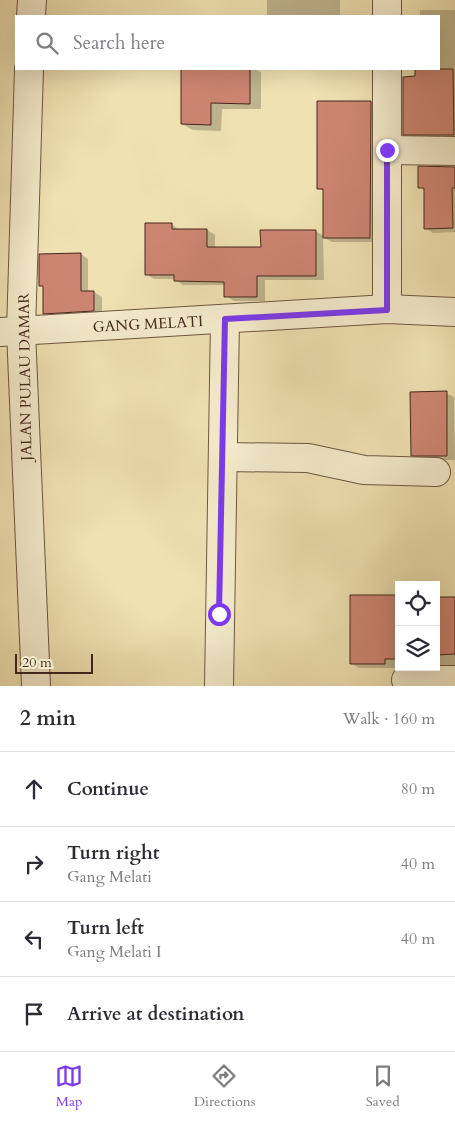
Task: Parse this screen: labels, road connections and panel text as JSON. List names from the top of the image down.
{
  "streets": {
    "street": ["GANG MELATI", "JALAN PULAU DAMAR"]
  },
  "crossings": [
    ["GANG MELATI", "JALAN PULAU DAMAR"]
  ],
  "scale_bar": "20 m",
  "page": {
    "search": "Search here",
    "scale": "20 m",
    "heading": ["2 min", "Walk · 160 m"],
    "list": [
      ["Continue", "80 m"],
      ["Turn right", "Gang Melati", "40 m"],
      ["Turn left", "Gang Melati I", "40 m"],
      "Arrive at destination"
    ],
    "nav": ["Map", "Directions", "Saved"]
  }
}
